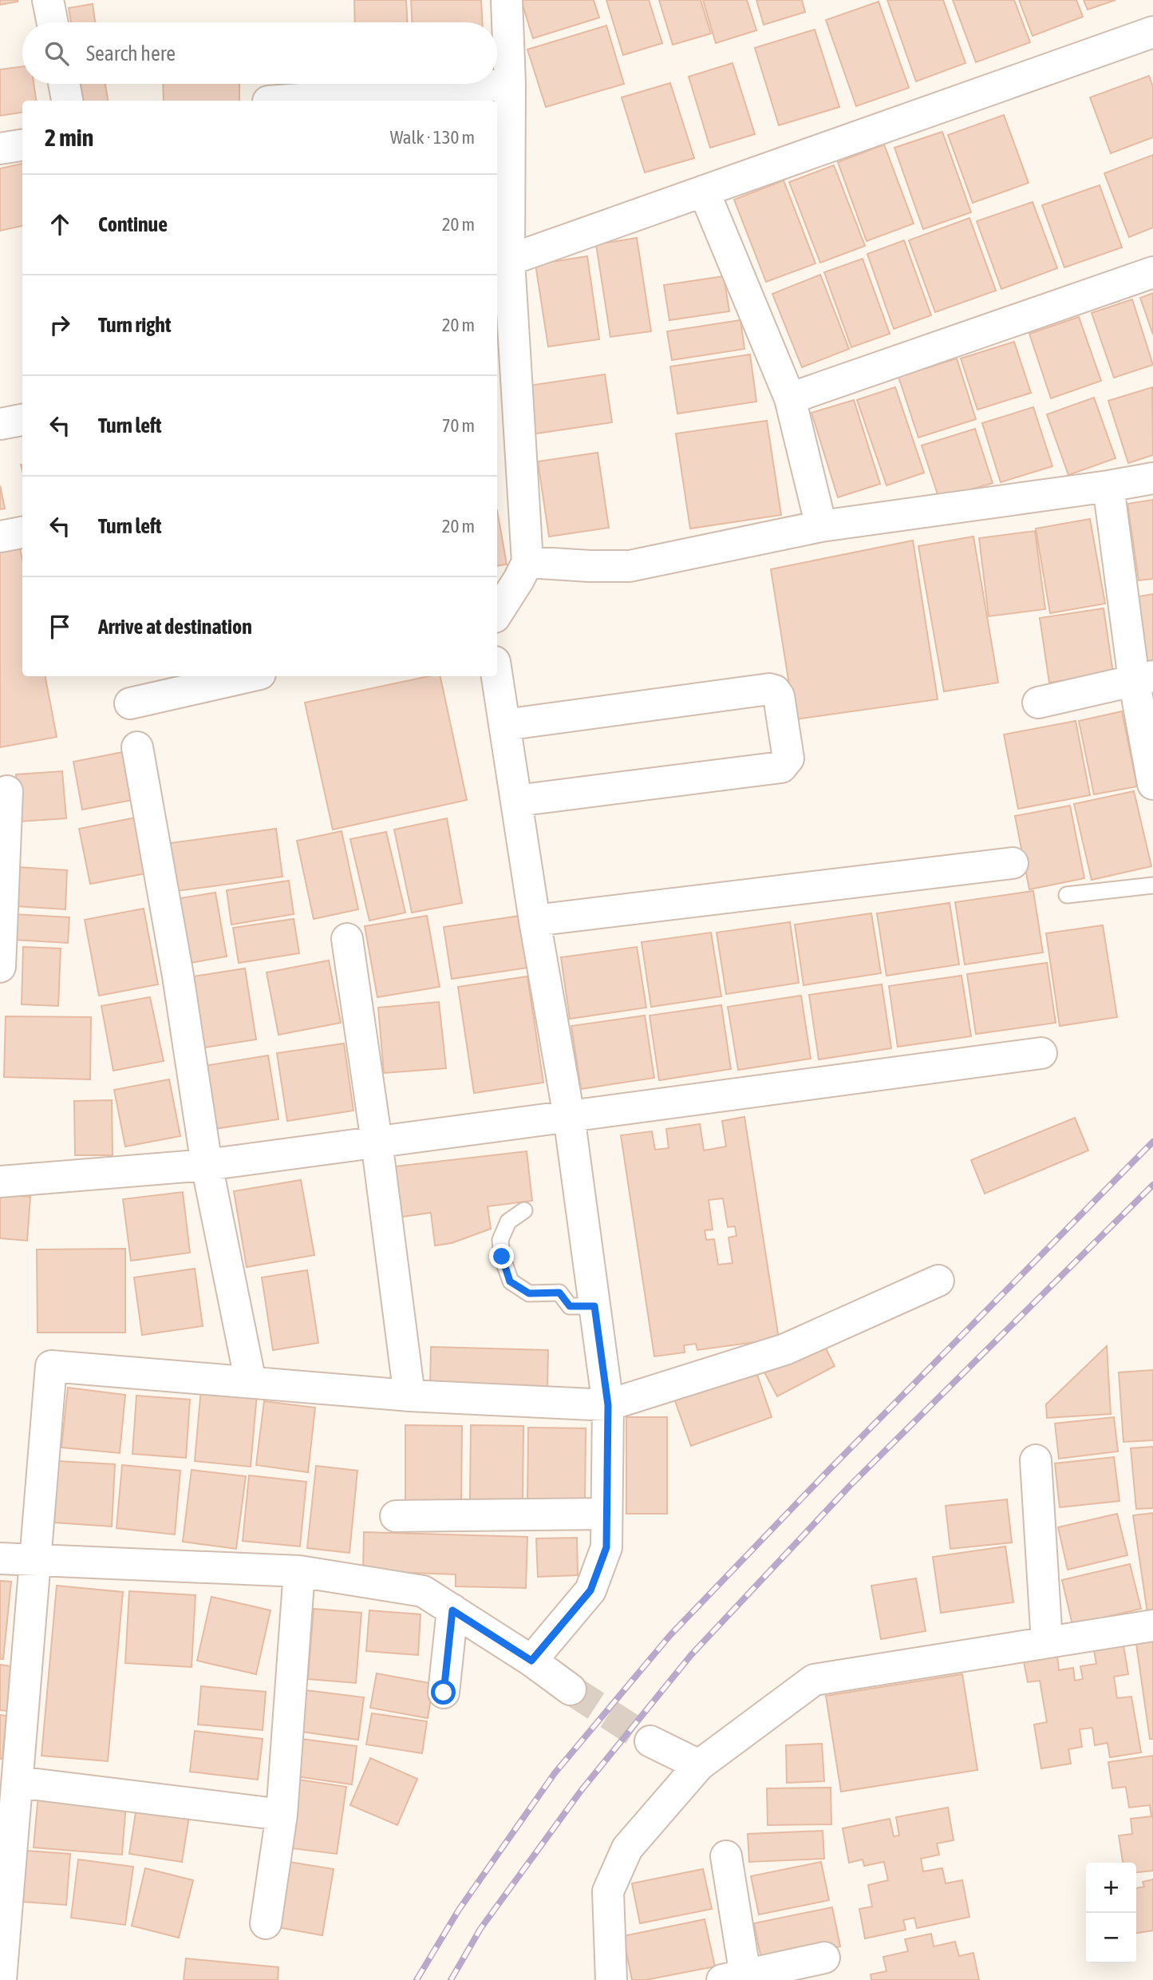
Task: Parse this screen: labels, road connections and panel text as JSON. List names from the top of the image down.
{
  "page": {
    "search": "Search here",
    "heading": ["2 min", "Walk · 130 m"],
    "list": [
      ["Continue", "20 m"],
      ["Turn right", "20 m"],
      ["Turn left", "70 m"],
      ["Turn left", "20 m"],
      "Arrive at destination"
    ],
    "map_buttons": ["+", "−"]
  }
}
